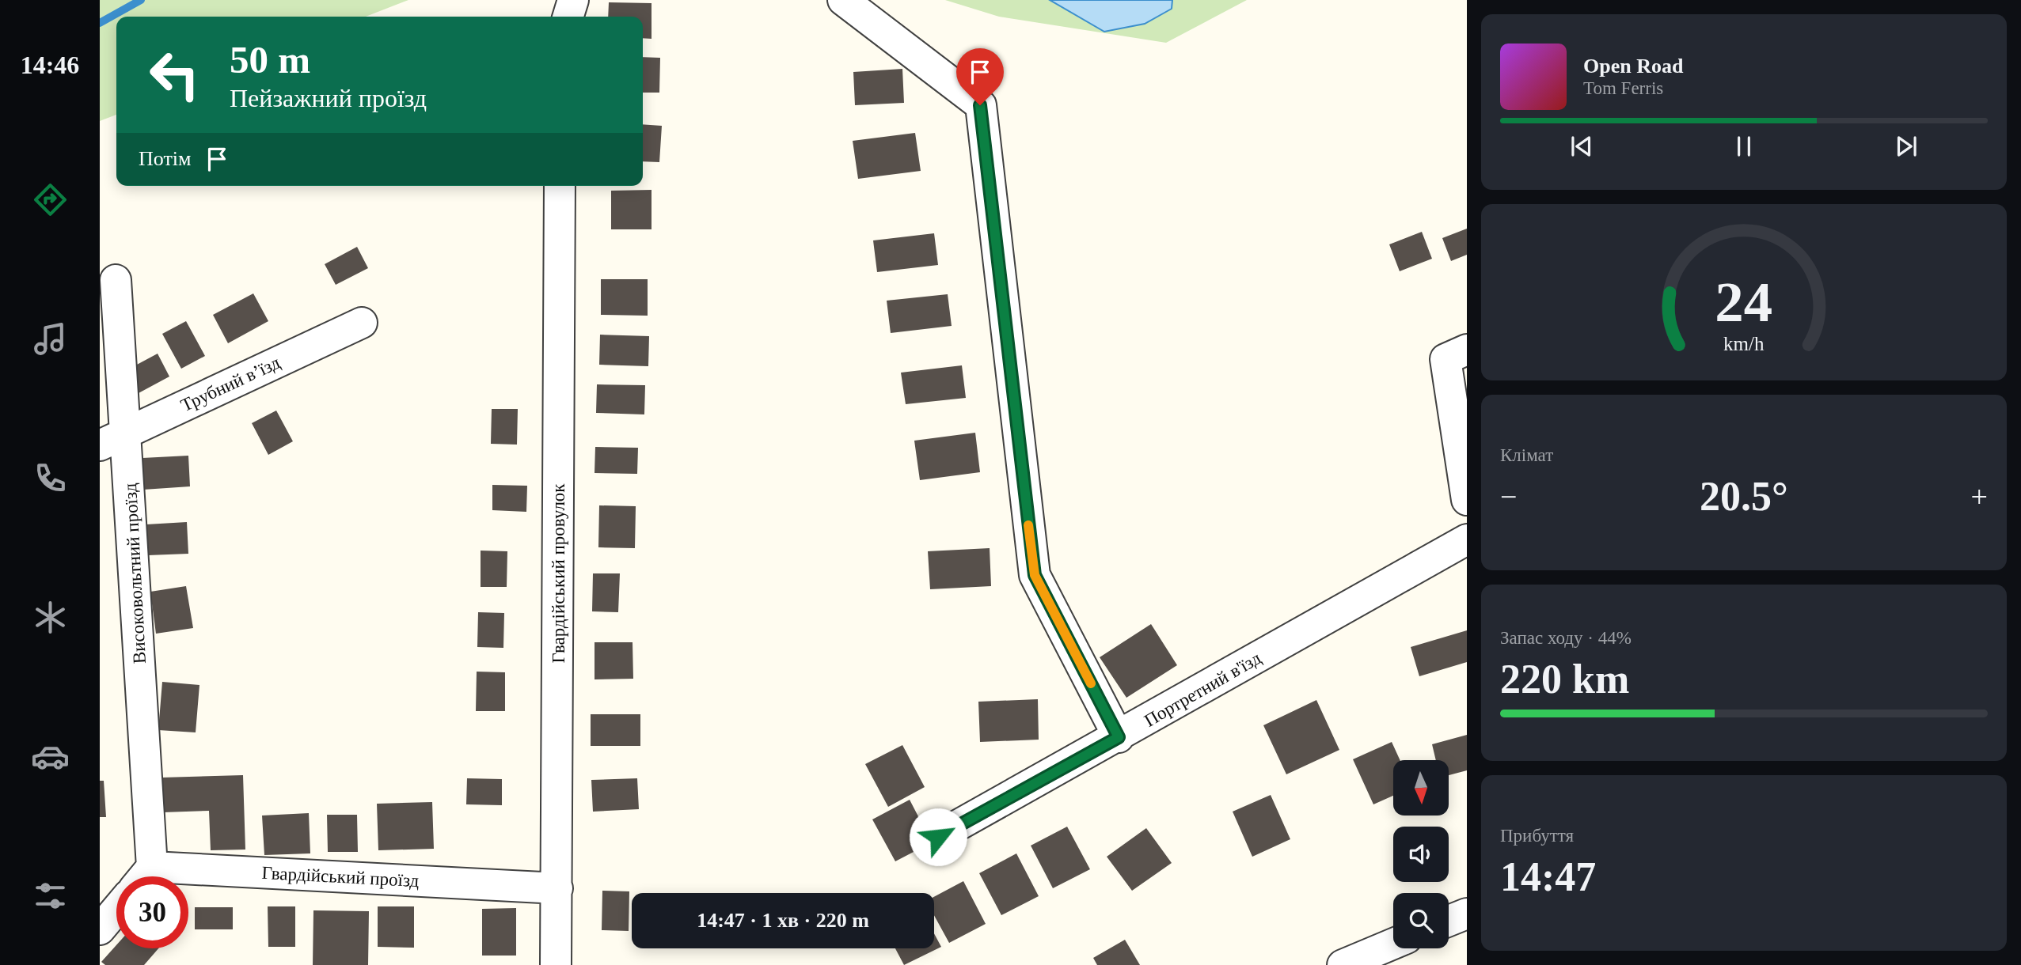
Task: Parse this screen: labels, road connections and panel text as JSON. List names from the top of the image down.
{
  "streets": {
    "street": [
      "Трубний в’їзд",
      "Високовольтний проїзд",
      "Гвардійський провулок",
      "Портретний в'їзд",
      "Гвардійський проїзд"
    ]
  },
  "crossings": [
    ["Трубний в’їзд", "Високовольтний проїзд"],
    ["Гвардійський провулок", "Гвардійський проїзд"]
  ],
  "north": "bottom",
  "page": {
    "tabs": "14:46",
    "turn": ["50 m", "Пейзажний проїзд"],
    "song": ["Open Road", "Tom Ferris"],
    "then": "Потім",
    "tile": [
      "Клімат",
      ["Запас ходу · 44%", "220 km"],
      ["Прибуття", "14:47"]
    ],
    "heat": ["−", "20.5°", "+"],
    "limit": "30",
    "trip": "14:47 · 1 хв · 220 m",
    "gauge": ["24", "km/h"]
  }
}
